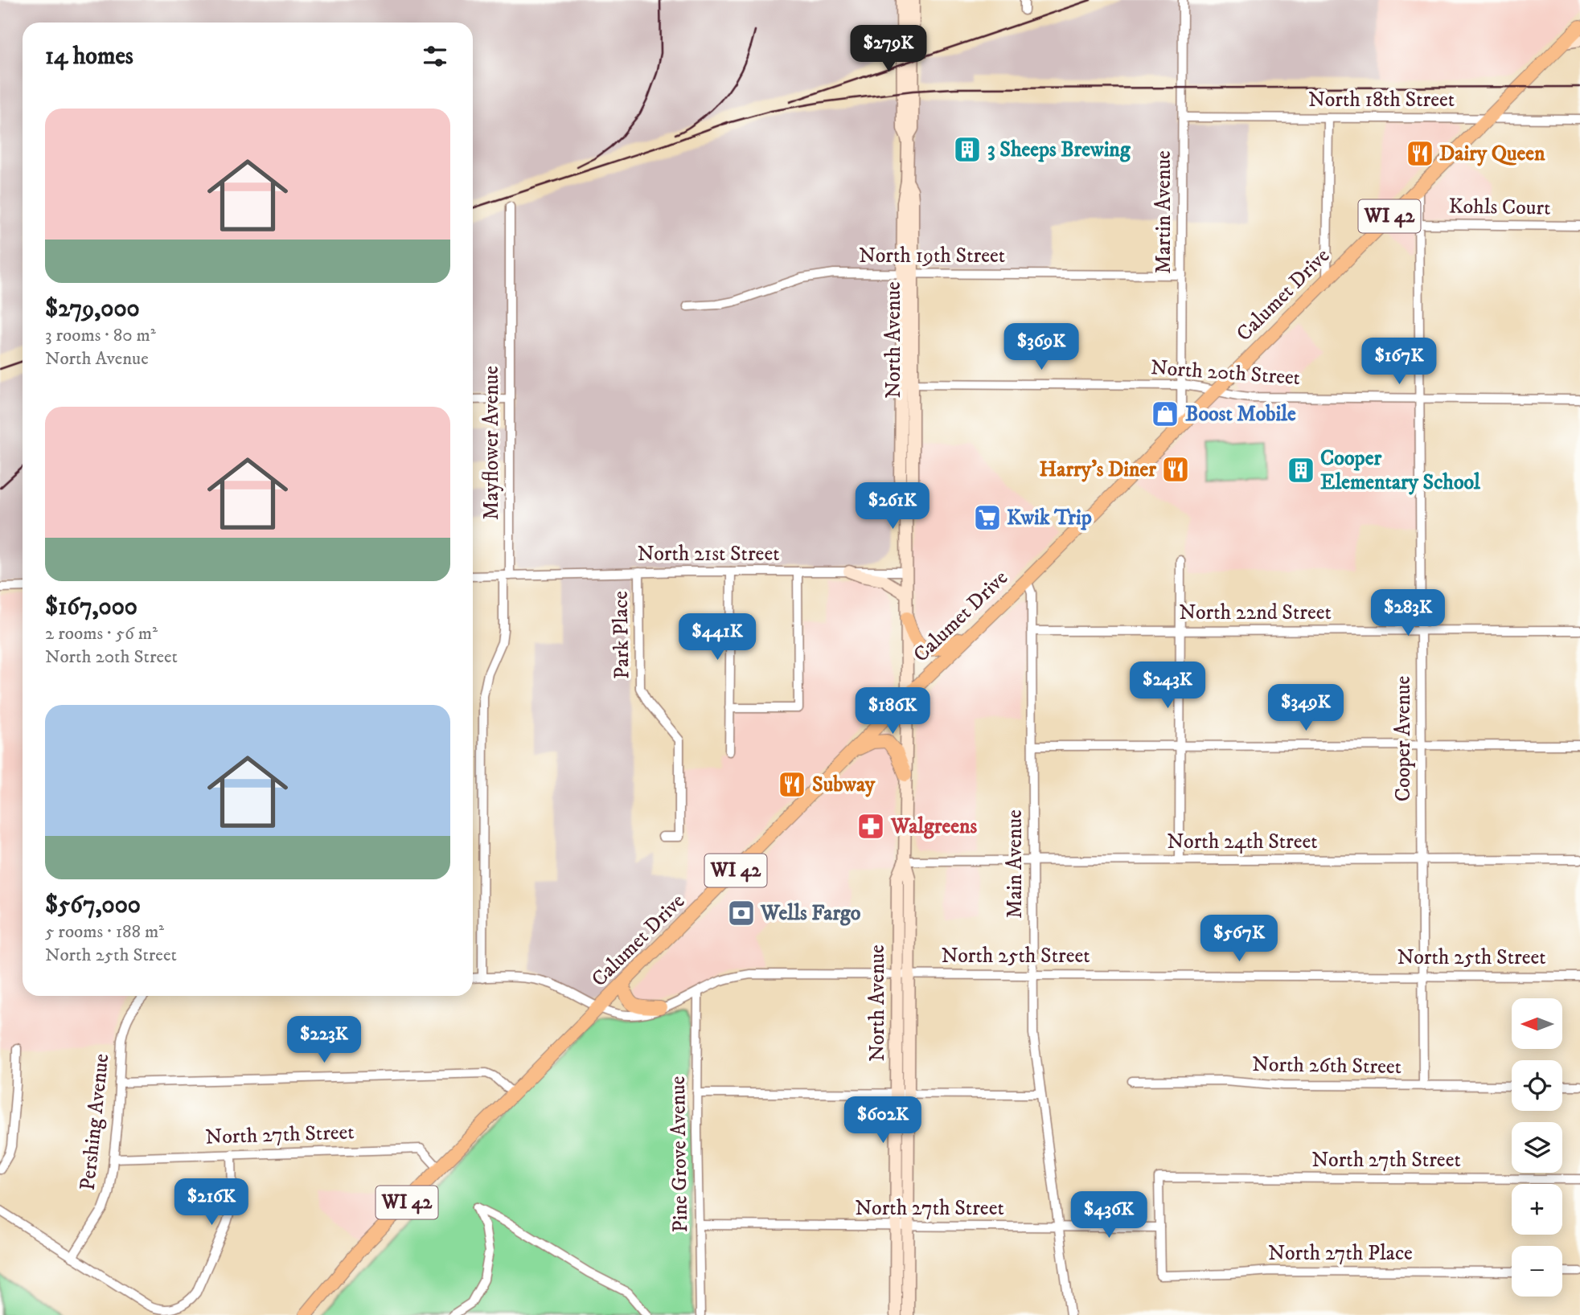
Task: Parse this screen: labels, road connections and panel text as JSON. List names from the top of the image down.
{
  "streets": {
    "main road": ["WI 42", "Calumet Drive", "North Avenue"],
    "street": [
      "North 18th Street",
      "Kohls Court",
      "Martin Avenue",
      "North 19th Street",
      "North 20th Street",
      "Mayflower Avenue",
      "North 21st Street",
      "North 22nd Street",
      "Park Place",
      "Cooper Avenue",
      "North 24th Street",
      "Main Avenue",
      "North 25th Street",
      "North 26th Street",
      "Pershing Avenue",
      "North 27th Street",
      "Pine Grove Avenue",
      "North 27th Place"
    ]
  },
  "crossings": [
    ["North 18th Street", "Martin Avenue"],
    ["North 18th Street", "Calumet Drive"],
    ["Kohls Court", "Cooper Avenue"],
    ["Martin Avenue", "North 19th Street"],
    ["Martin Avenue", "Calumet Drive"],
    ["Martin Avenue", "North 20th Street"],
    ["North 19th Street", "North Avenue"],
    ["Calumet Drive", "North Avenue"],
    ["Calumet Drive", "North 20th Street"],
    ["Calumet Drive", "Cooper Avenue"],
    ["Calumet Drive", "Main Avenue"],
    ["Calumet Drive", "North 25th Street"],
    ["Calumet Drive", "North 27th Street"],
    ["North Avenue", "North 20th Street"],
    ["North Avenue", "North 21st Street"],
    ["North Avenue", "North 24th Street"],
    ["North Avenue", "North 25th Street"],
    ["North Avenue", "North 27th Street"],
    ["North 20th Street", "Cooper Avenue"],
    ["Mayflower Avenue", "North 21st Street"],
    ["Mayflower Avenue", "North 25th Street"],
    ["North 21st Street", "Park Place"],
    ["North 22nd Street", "Cooper Avenue"],
    ["North 22nd Street", "Main Avenue"],
    ["Cooper Avenue", "North 24th Street"],
    ["Cooper Avenue", "North 25th Street"],
    ["Cooper Avenue", "North 26th Street"],
    ["North 24th Street", "Main Avenue"],
    ["Main Avenue", "North 25th Street"],
    ["Main Avenue", "North 27th Street"],
    ["North 25th Street", "Pine Grove Avenue"],
    ["Pershing Avenue", "North 27th Street"],
    ["North 27th Street", "Pine Grove Avenue"],
    ["North 27th Street", "North 27th Place"]
  ],
  "places": {
    "building": ["3 Sheeps Brewing", "Cooper Elementary School"],
    "restaurant": ["Dairy Queen", "Harry's Diner", "Subway"],
    "shop": ["Boost Mobile"],
    "supermarket": ["Kwik Trip"],
    "pharmacy": ["Walgreens"],
    "bank": ["Wells Fargo"]
  },
  "north": "left",
  "page": {
    "heading": "14 homes",
    "price": [
      "$279K",
      "$369K",
      "$167K",
      "$261K",
      "$283K",
      "$441K",
      "$243K",
      "$349K",
      "$186K",
      "$567K",
      "$223K",
      "$602K",
      "$216K",
      "$436K"
    ],
    "list": [
      {
        "name": "$279,000",
        "note": "3 rooms · 80 m² · North Avenue"
      },
      {
        "name": "$167,000",
        "note": "2 rooms · 56 m² · North 20th Street"
      },
      {
        "name": "$567,000",
        "note": "5 rooms · 188 m² · North 25th Street"
      }
    ],
    "map_buttons": ["+", "−"]
  }
}
